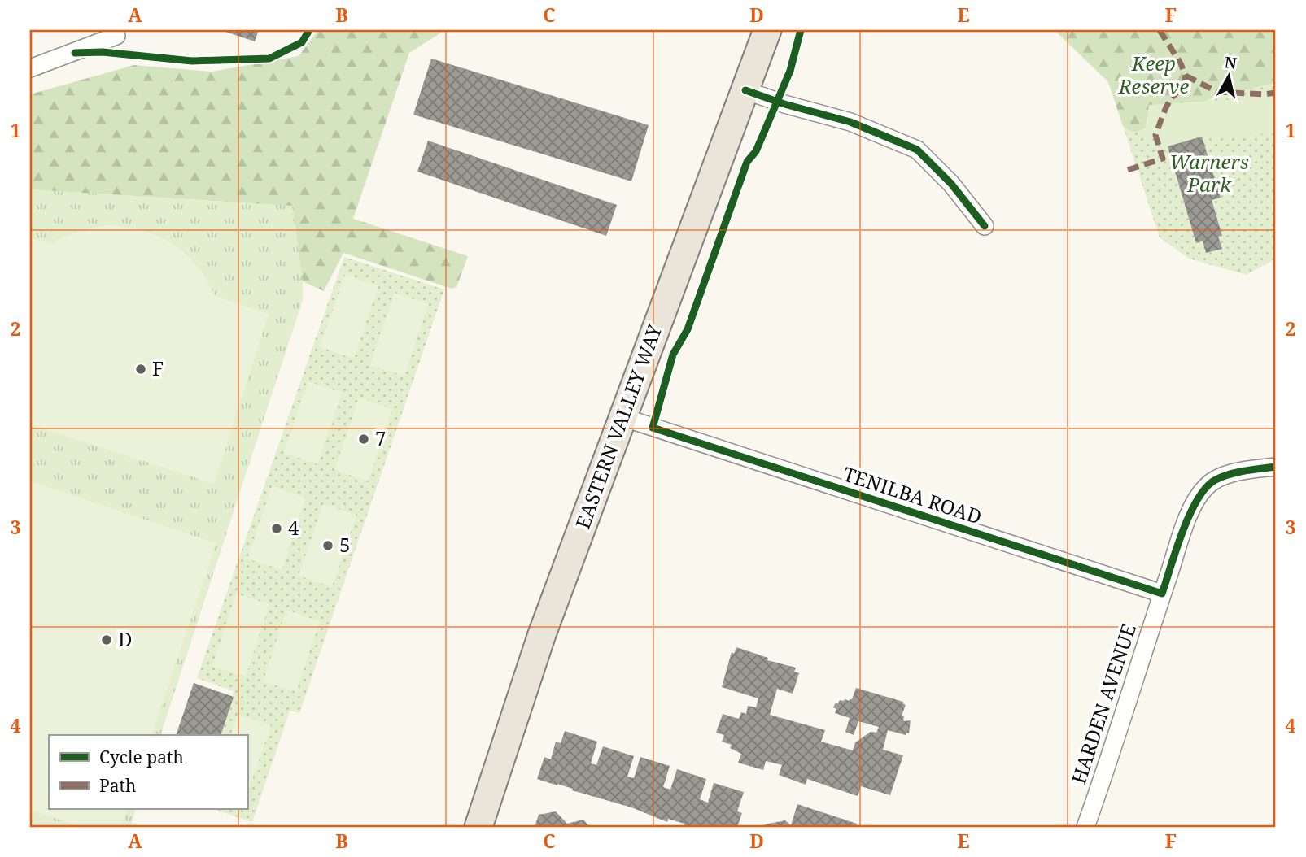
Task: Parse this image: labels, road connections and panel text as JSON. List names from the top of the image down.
{
  "streets": {
    "main road": ["EASTERN VALLEY WAY"],
    "street": ["TENILBA ROAD", "HARDEN AVENUE"]
  },
  "crossings": [
    ["EASTERN VALLEY WAY", "TENILBA ROAD"],
    ["TENILBA ROAD", "HARDEN AVENUE"]
  ],
  "parks": ["Keep Reserve", "Warners Park"],
  "places": [
    "F",
    "7",
    "4",
    "5",
    "D"
  ],
  "legend": ["Cycle path", "Path"],
  "north": "top",
  "grid": {
    "columns": [
      "A",
      "B",
      "C",
      "D",
      "E",
      "F"
    ],
    "rows": [
      "1",
      "2",
      "3",
      "4"
    ]
  }
}
